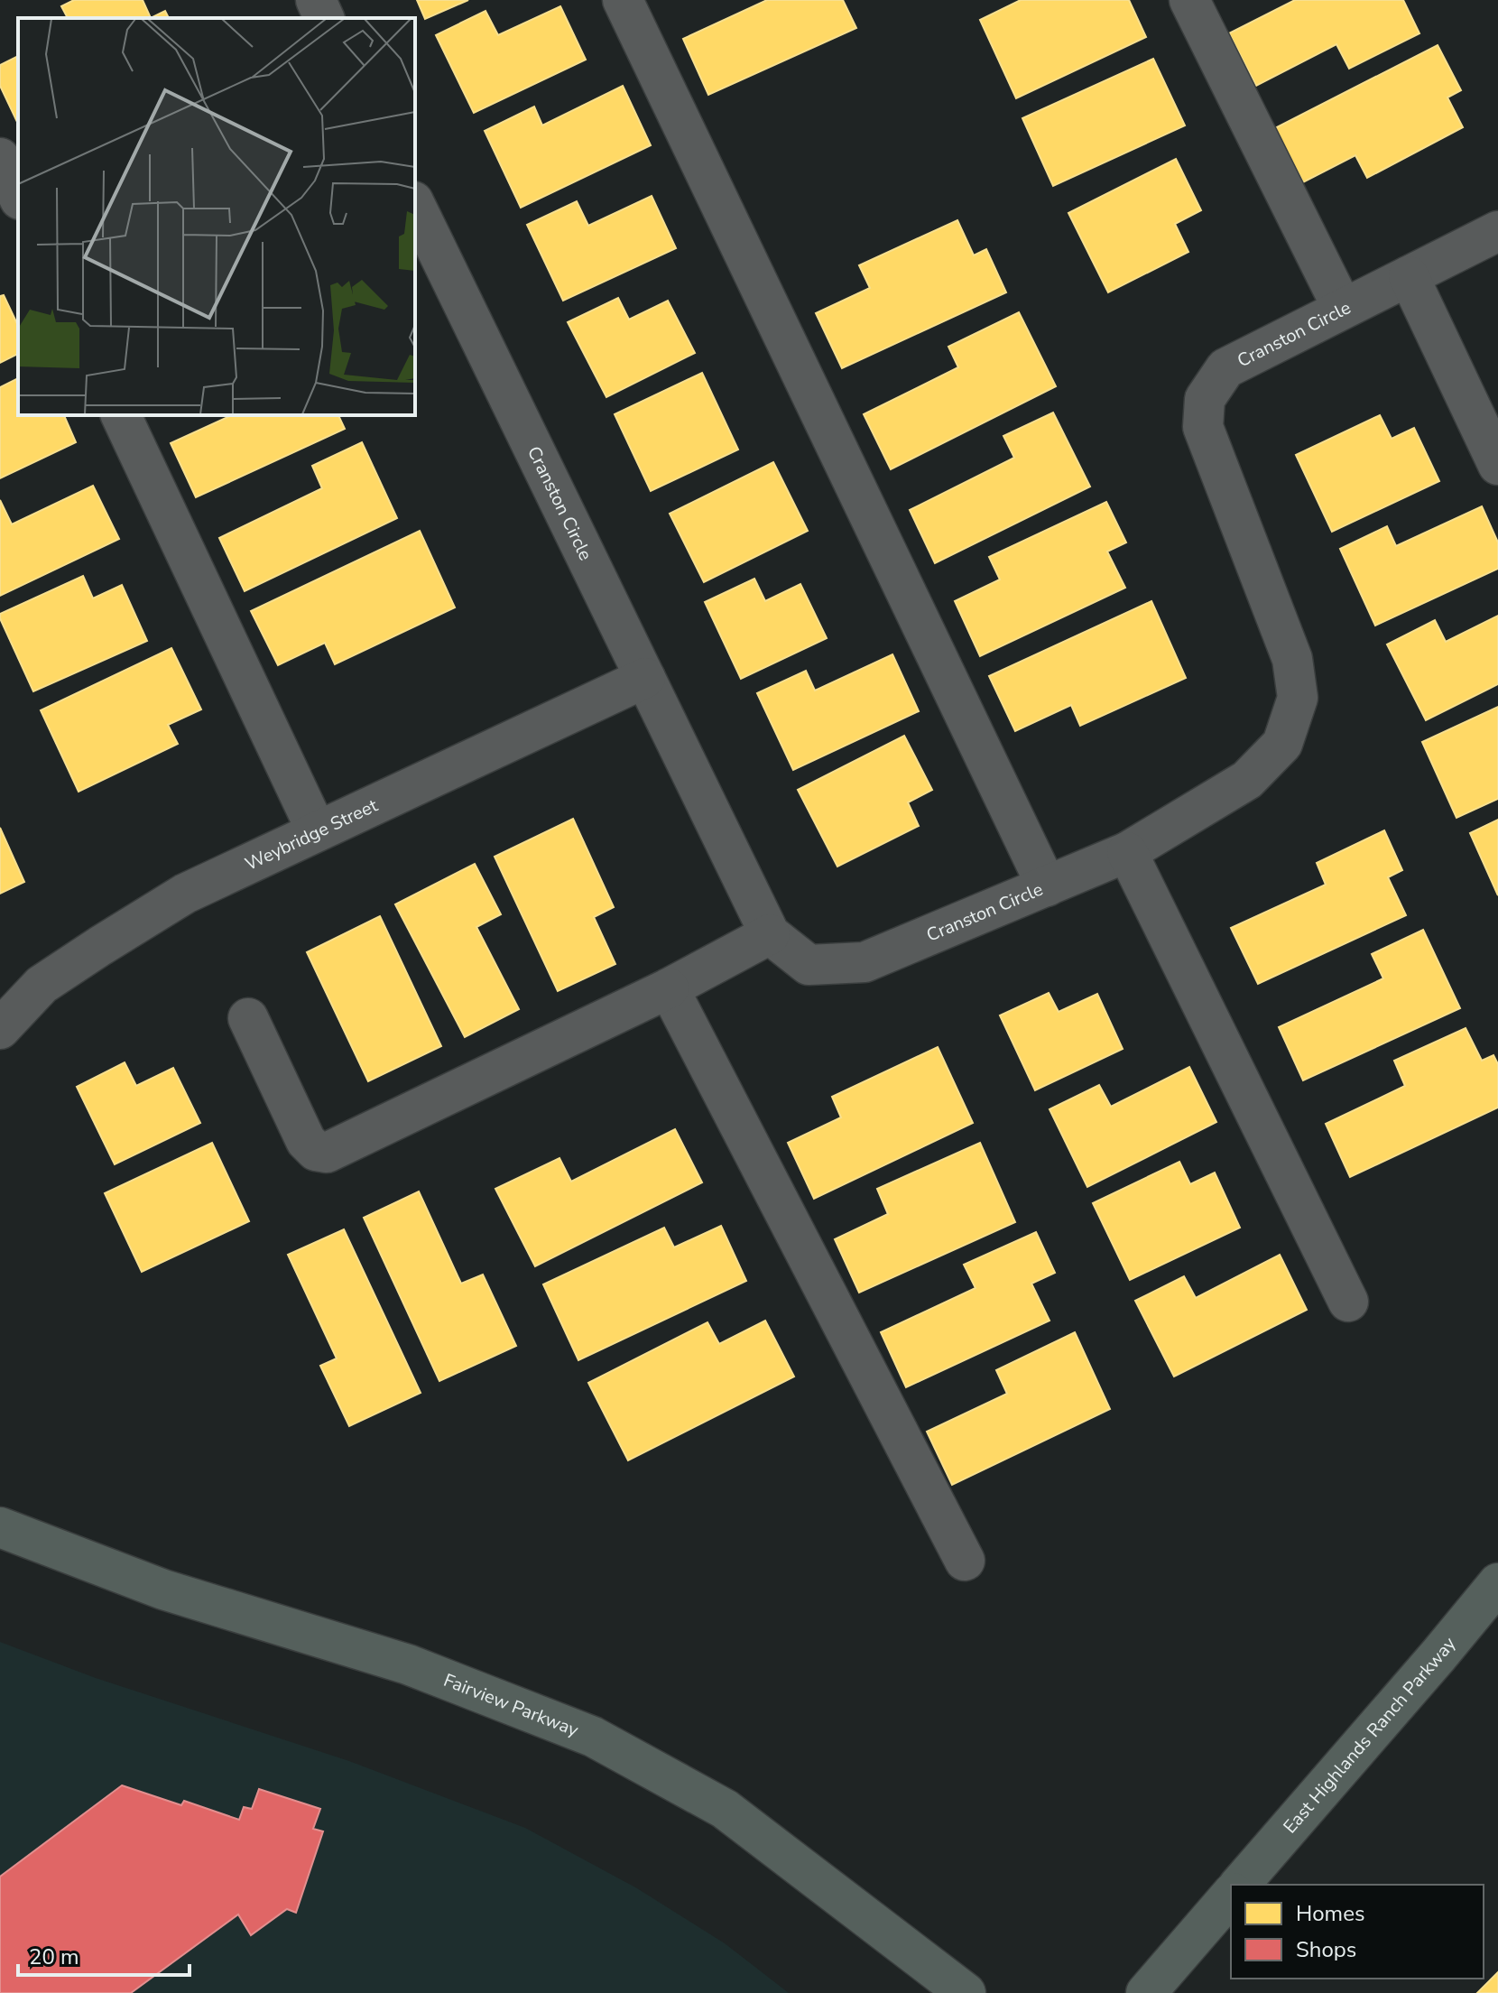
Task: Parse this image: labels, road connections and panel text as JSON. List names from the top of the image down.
{
  "streets": {
    "main road": ["Fairview Parkway", "East Highlands Ranch Parkway"],
    "street": ["Cranston Circle", "Weybridge Street"]
  },
  "crossings": [
    ["Cranston Circle", "Weybridge Street"]
  ],
  "legend": ["Homes", "Shops"],
  "scale_bar": "20 m"
}
